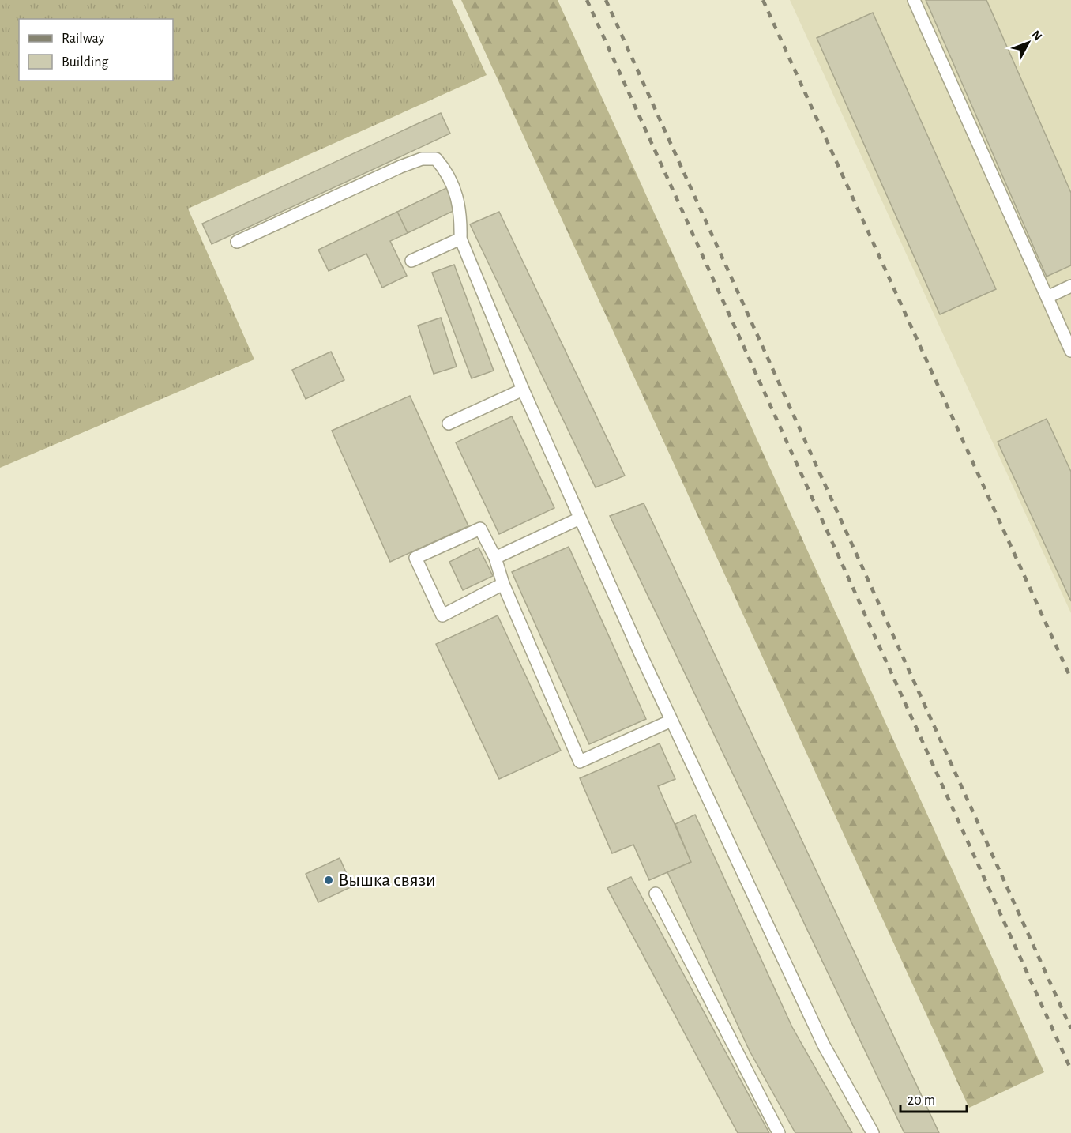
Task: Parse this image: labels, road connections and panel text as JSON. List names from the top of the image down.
{
  "places": ["Вышка связи"],
  "legend": ["Railway", "Building"],
  "scale_bar": "20 m",
  "north": "top right"
}
